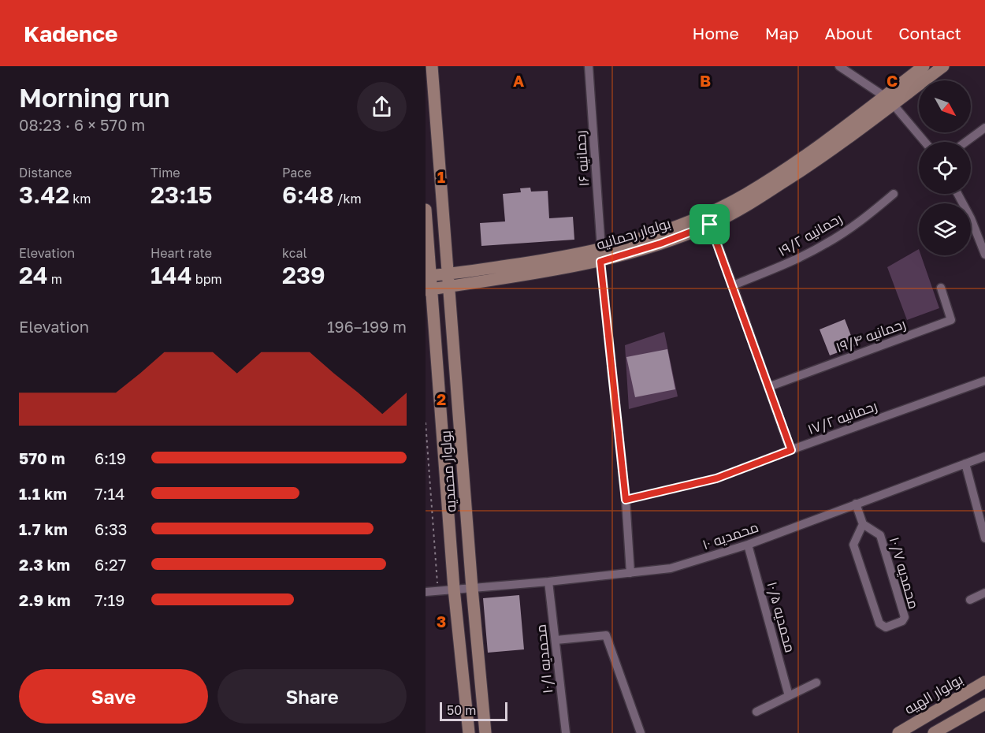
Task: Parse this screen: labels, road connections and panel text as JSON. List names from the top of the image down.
{
  "streets": {
    "main road": ["بولوار رحمانیه", "بولوار محمدیه", "بولوار الهیه"],
    "street": [
      "رحمانیه ۱۶",
      "رحمانیه ۱۹/۲",
      "رحمانیه ۱۹/۴",
      "رحمانیه ۱۷/۲",
      "محمدیه ۱۰",
      "محمدیه ۱۰/۷",
      "محمدیه ۱۰/۵",
      "محمدیه ۱۰/۱"
    ]
  },
  "crossings": [
    ["رحمانیه ۱۶", "بولوار رحمانیه"],
    ["رحمانیه ۱۶", "رحمانیه ۱۷/۲"],
    ["رحمانیه ۱۶", "محمدیه ۱۰"],
    ["بولوار رحمانیه", "بولوار محمدیه"],
    ["بولوار محمدیه", "محمدیه ۱۰"],
    ["محمدیه ۱۰", "محمدیه ۱۰/۵"],
    ["محمدیه ۱۰", "محمدیه ۱۰/۱"]
  ],
  "scale_bar": "50 m",
  "north": "bottom right",
  "page": {
    "header": "Kadence",
    "nav": [
      "Home",
      "Map",
      "About",
      "Contact"
    ],
    "heading": ["Morning run", "08:23 · 6 × 570 m"],
    "stats": [
      ["Distance", "3.42 km"],
      ["Time", "23:15"],
      ["Pace", "6:48 /km"],
      ["Elevation", "24 m"],
      ["Heart rate", "144 bpm"],
      ["kcal", "239"]
    ],
    "chart": ["Elevation", "196–199 m"],
    "list": [
      {
        "name": "570 m",
        "note": "6:19"
      },
      {
        "name": "1.1 km",
        "note": "7:14"
      },
      {
        "name": "1.7 km",
        "note": "6:33"
      },
      {
        "name": "2.3 km",
        "note": "6:27"
      },
      {
        "name": "2.9 km",
        "note": "7:19"
      }
    ],
    "buttons": ["Save", "Share"],
    "scale": "50 m"
  },
  "grid": {
    "columns": ["A", "B", "C"],
    "rows": ["1", "2", "3"]
  }
}
